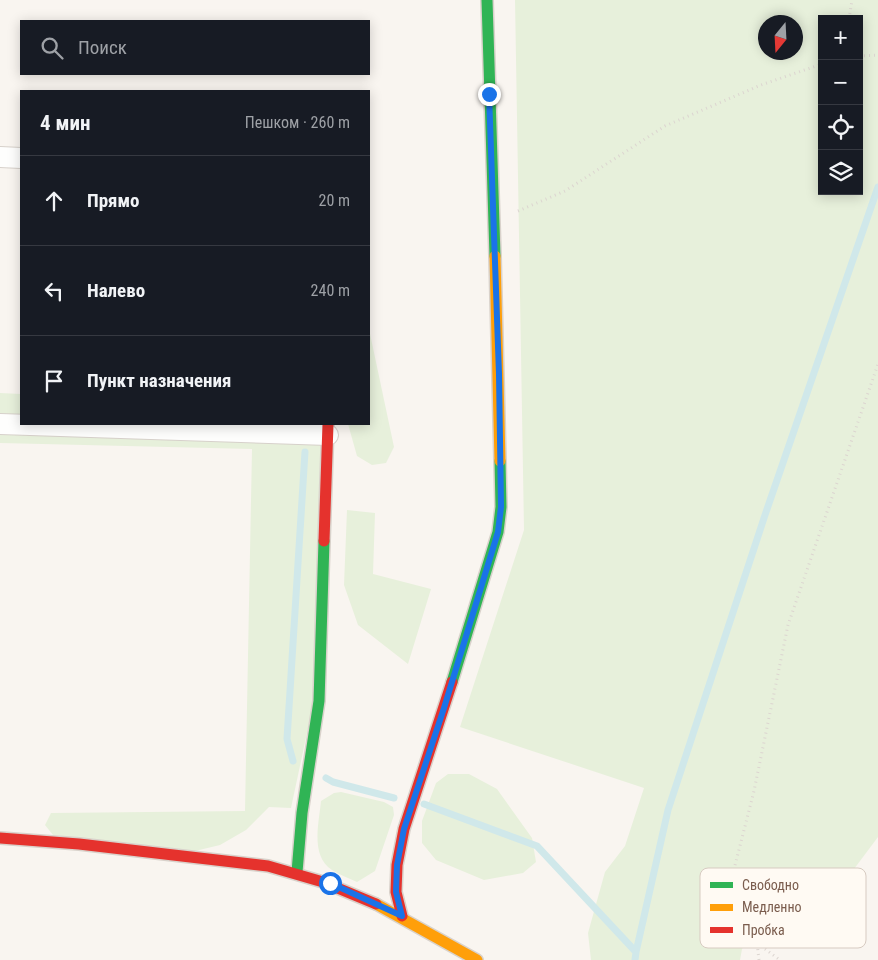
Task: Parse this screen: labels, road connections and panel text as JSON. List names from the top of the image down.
{
  "legend": ["Свободно", "Медленно", "Пробка"],
  "north": "bottom",
  "page": {
    "map_buttons": ["+", "−"],
    "search": "Поиск",
    "heading": ["4 мин", "Пешком · 260 m"],
    "list": [
      ["Прямо", "20 m"],
      ["Налево", "240 m"],
      "Пункт назначения"
    ]
  }
}
